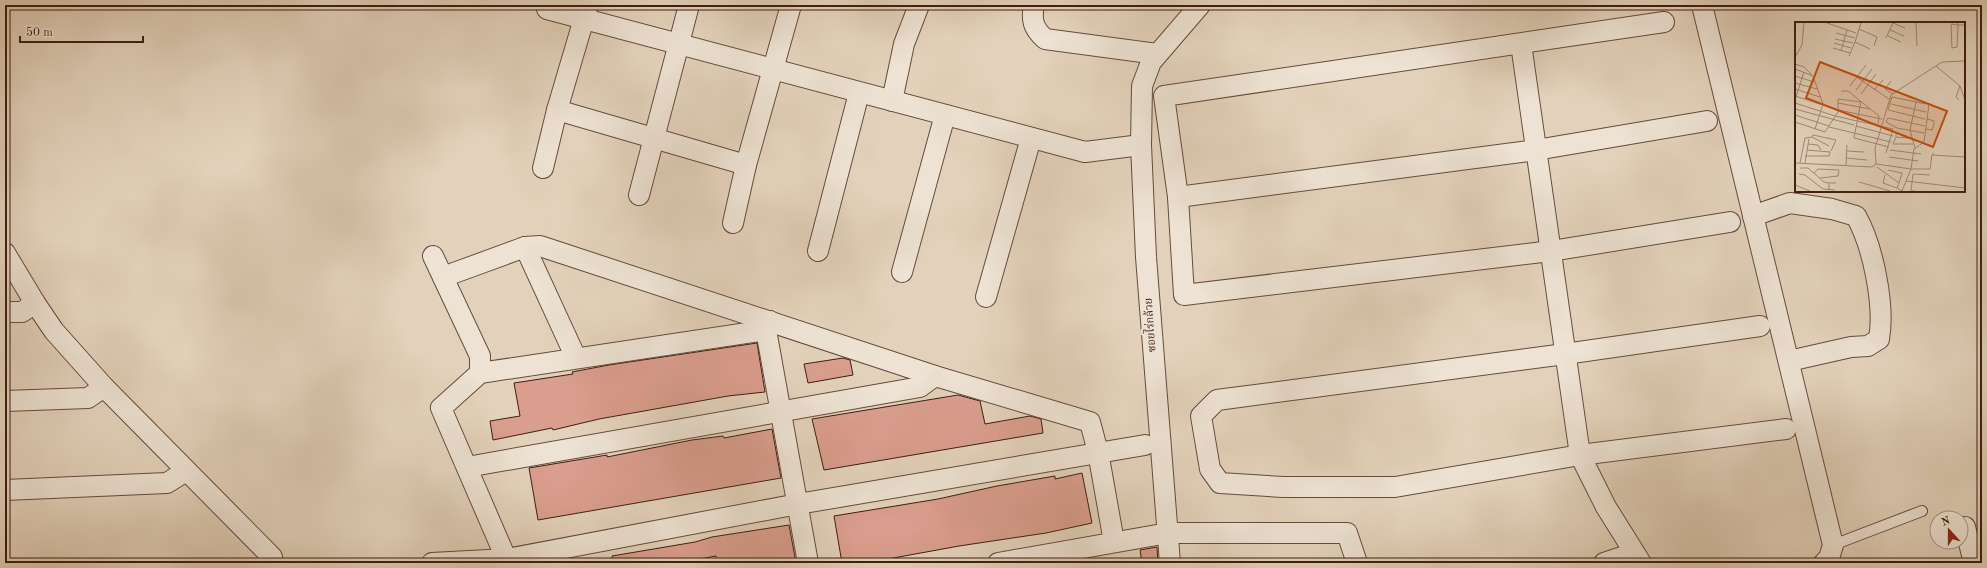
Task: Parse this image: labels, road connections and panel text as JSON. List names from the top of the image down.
{
  "streets": {
    "street": ["ซอยไร่กล้วย"]
  },
  "scale_bar": "50 m",
  "north": "top"
}
